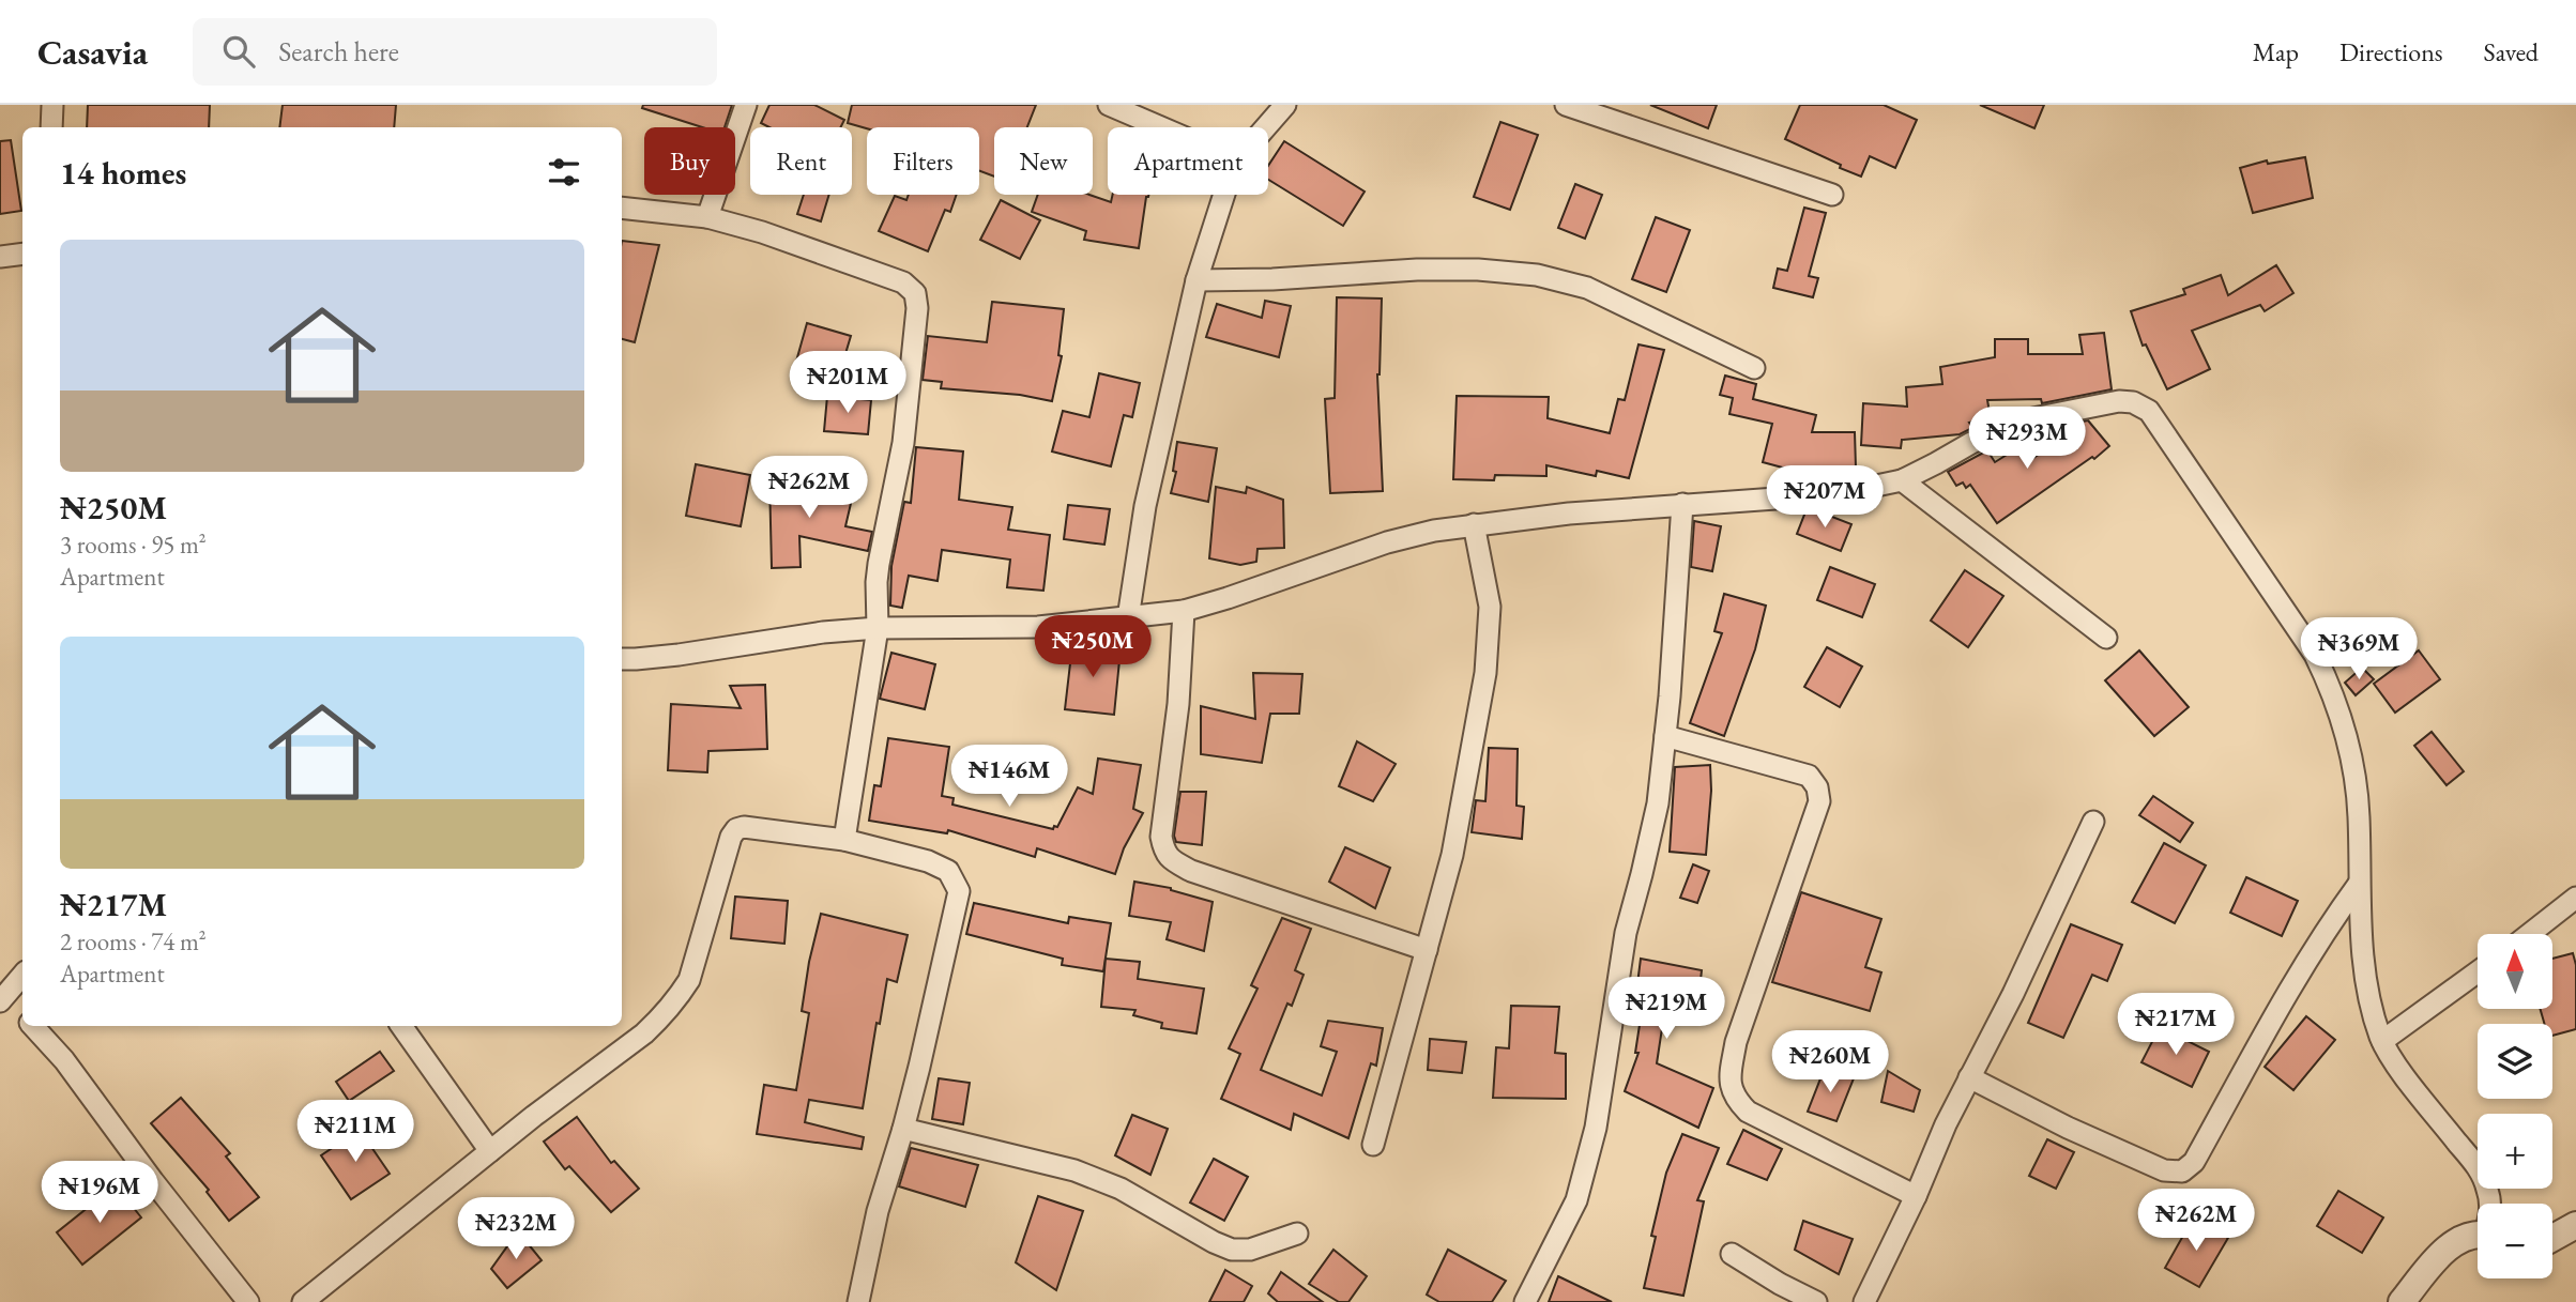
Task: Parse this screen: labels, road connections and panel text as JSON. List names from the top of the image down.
{
  "north": "top",
  "page": {
    "header": "Casavia",
    "search": "Search here",
    "nav": ["Map", "Directions", "Saved"],
    "chip": [
      "Buy",
      "Rent",
      "Filters",
      "New",
      "Apartment"
    ],
    "heading": "14 homes",
    "list": [
      {
        "name": "₦250M",
        "note": "3 rooms · 95 m² · Apartment"
      },
      {
        "name": "₦217M",
        "note": "2 rooms · 74 m² · Apartment"
      }
    ],
    "price": [
      "₦201M",
      "₦293M",
      "₦262M",
      "₦207M",
      "₦250M",
      "₦369M",
      "₦146M",
      "₦219M",
      "₦217M",
      "₦260M",
      "₦211M",
      "₦196M",
      "₦262M",
      "₦232M"
    ],
    "map_buttons": ["+", "−"]
  }
}
